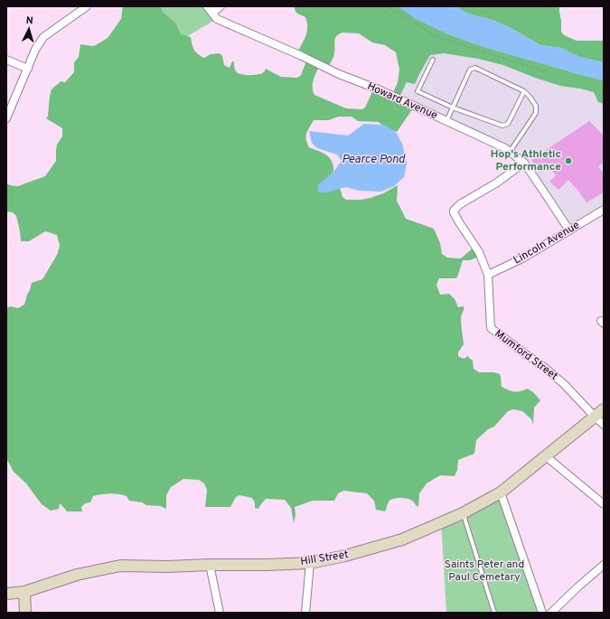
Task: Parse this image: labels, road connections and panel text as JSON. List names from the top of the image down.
{
  "streets": {
    "street": [
      "Howard Avenue",
      "Lincoln Avenue",
      "Mumford Street",
      "Hill Street"
    ]
  },
  "crossings": [
    ["Howard Avenue", "Lincoln Avenue"],
    ["Howard Avenue", "Mumford Street"],
    ["Lincoln Avenue", "Mumford Street"],
    ["Mumford Street", "Hill Street"]
  ],
  "water": ["Pearce Pond"],
  "parks": ["Saints Peter and Paul Cemetary"],
  "places": ["Hop's Athletic Performance"],
  "north": "top"
}
